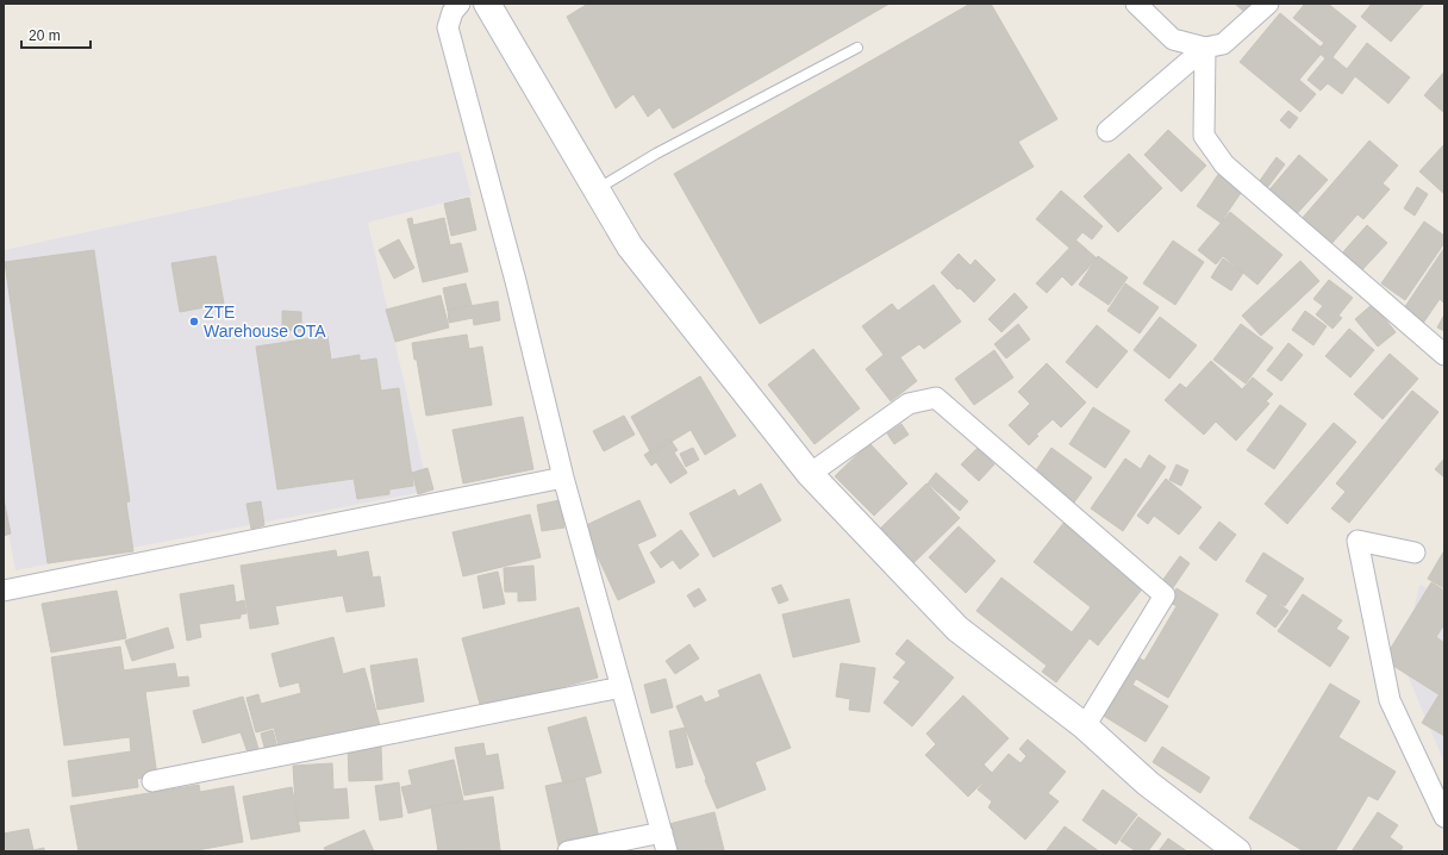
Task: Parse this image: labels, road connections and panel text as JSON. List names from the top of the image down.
{
  "places": ["ZTE Warehouse OTA"],
  "scale_bar": "20 m"
}
